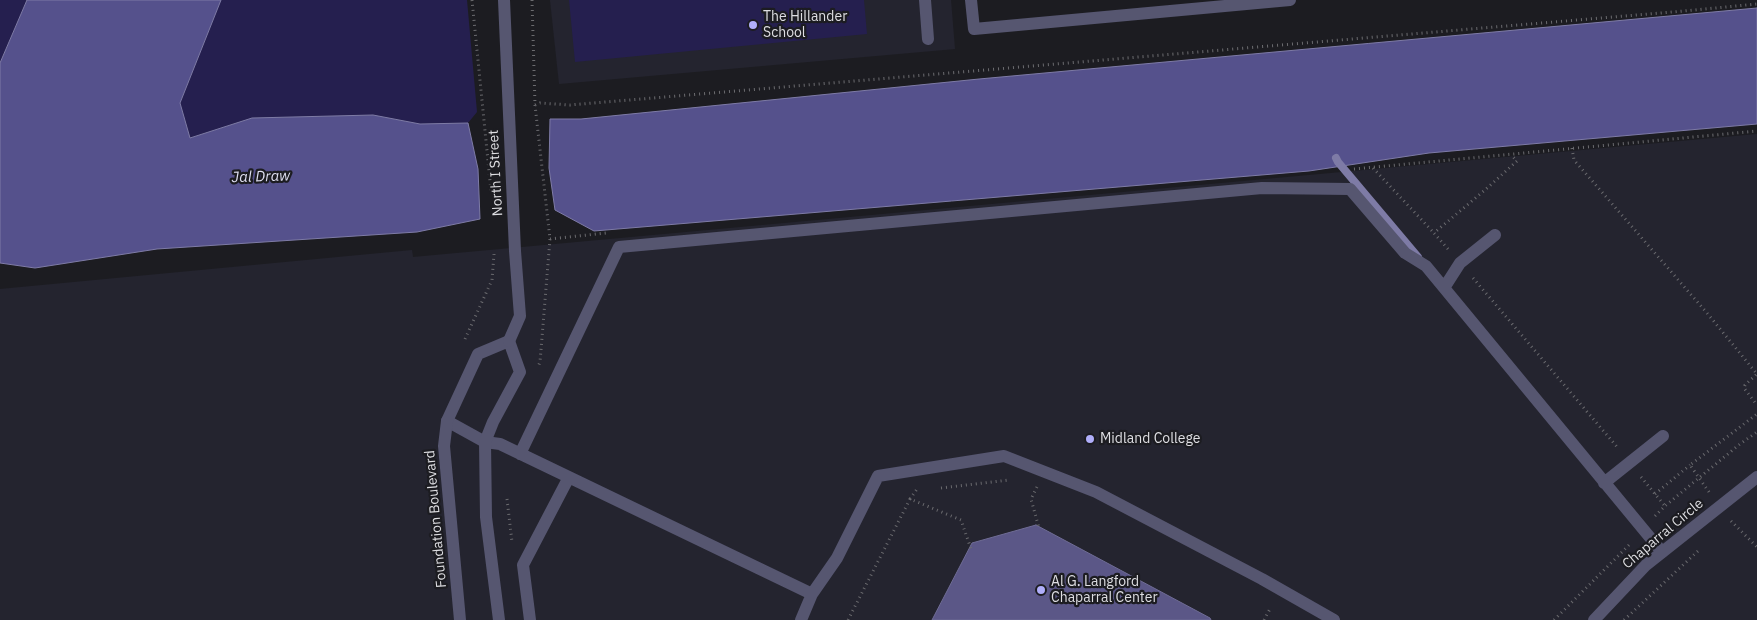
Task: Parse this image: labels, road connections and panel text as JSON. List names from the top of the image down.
{
  "streets": {
    "street": ["North I Street", "Foundation Boulevard", "Chaparral Circle"]
  },
  "crossings": [
    ["North I Street", "Foundation Boulevard"]
  ],
  "water": ["Jal Draw"],
  "places": ["The Hillander School", "Midland College", "Al G. Langford Chaparral Center"]
}
